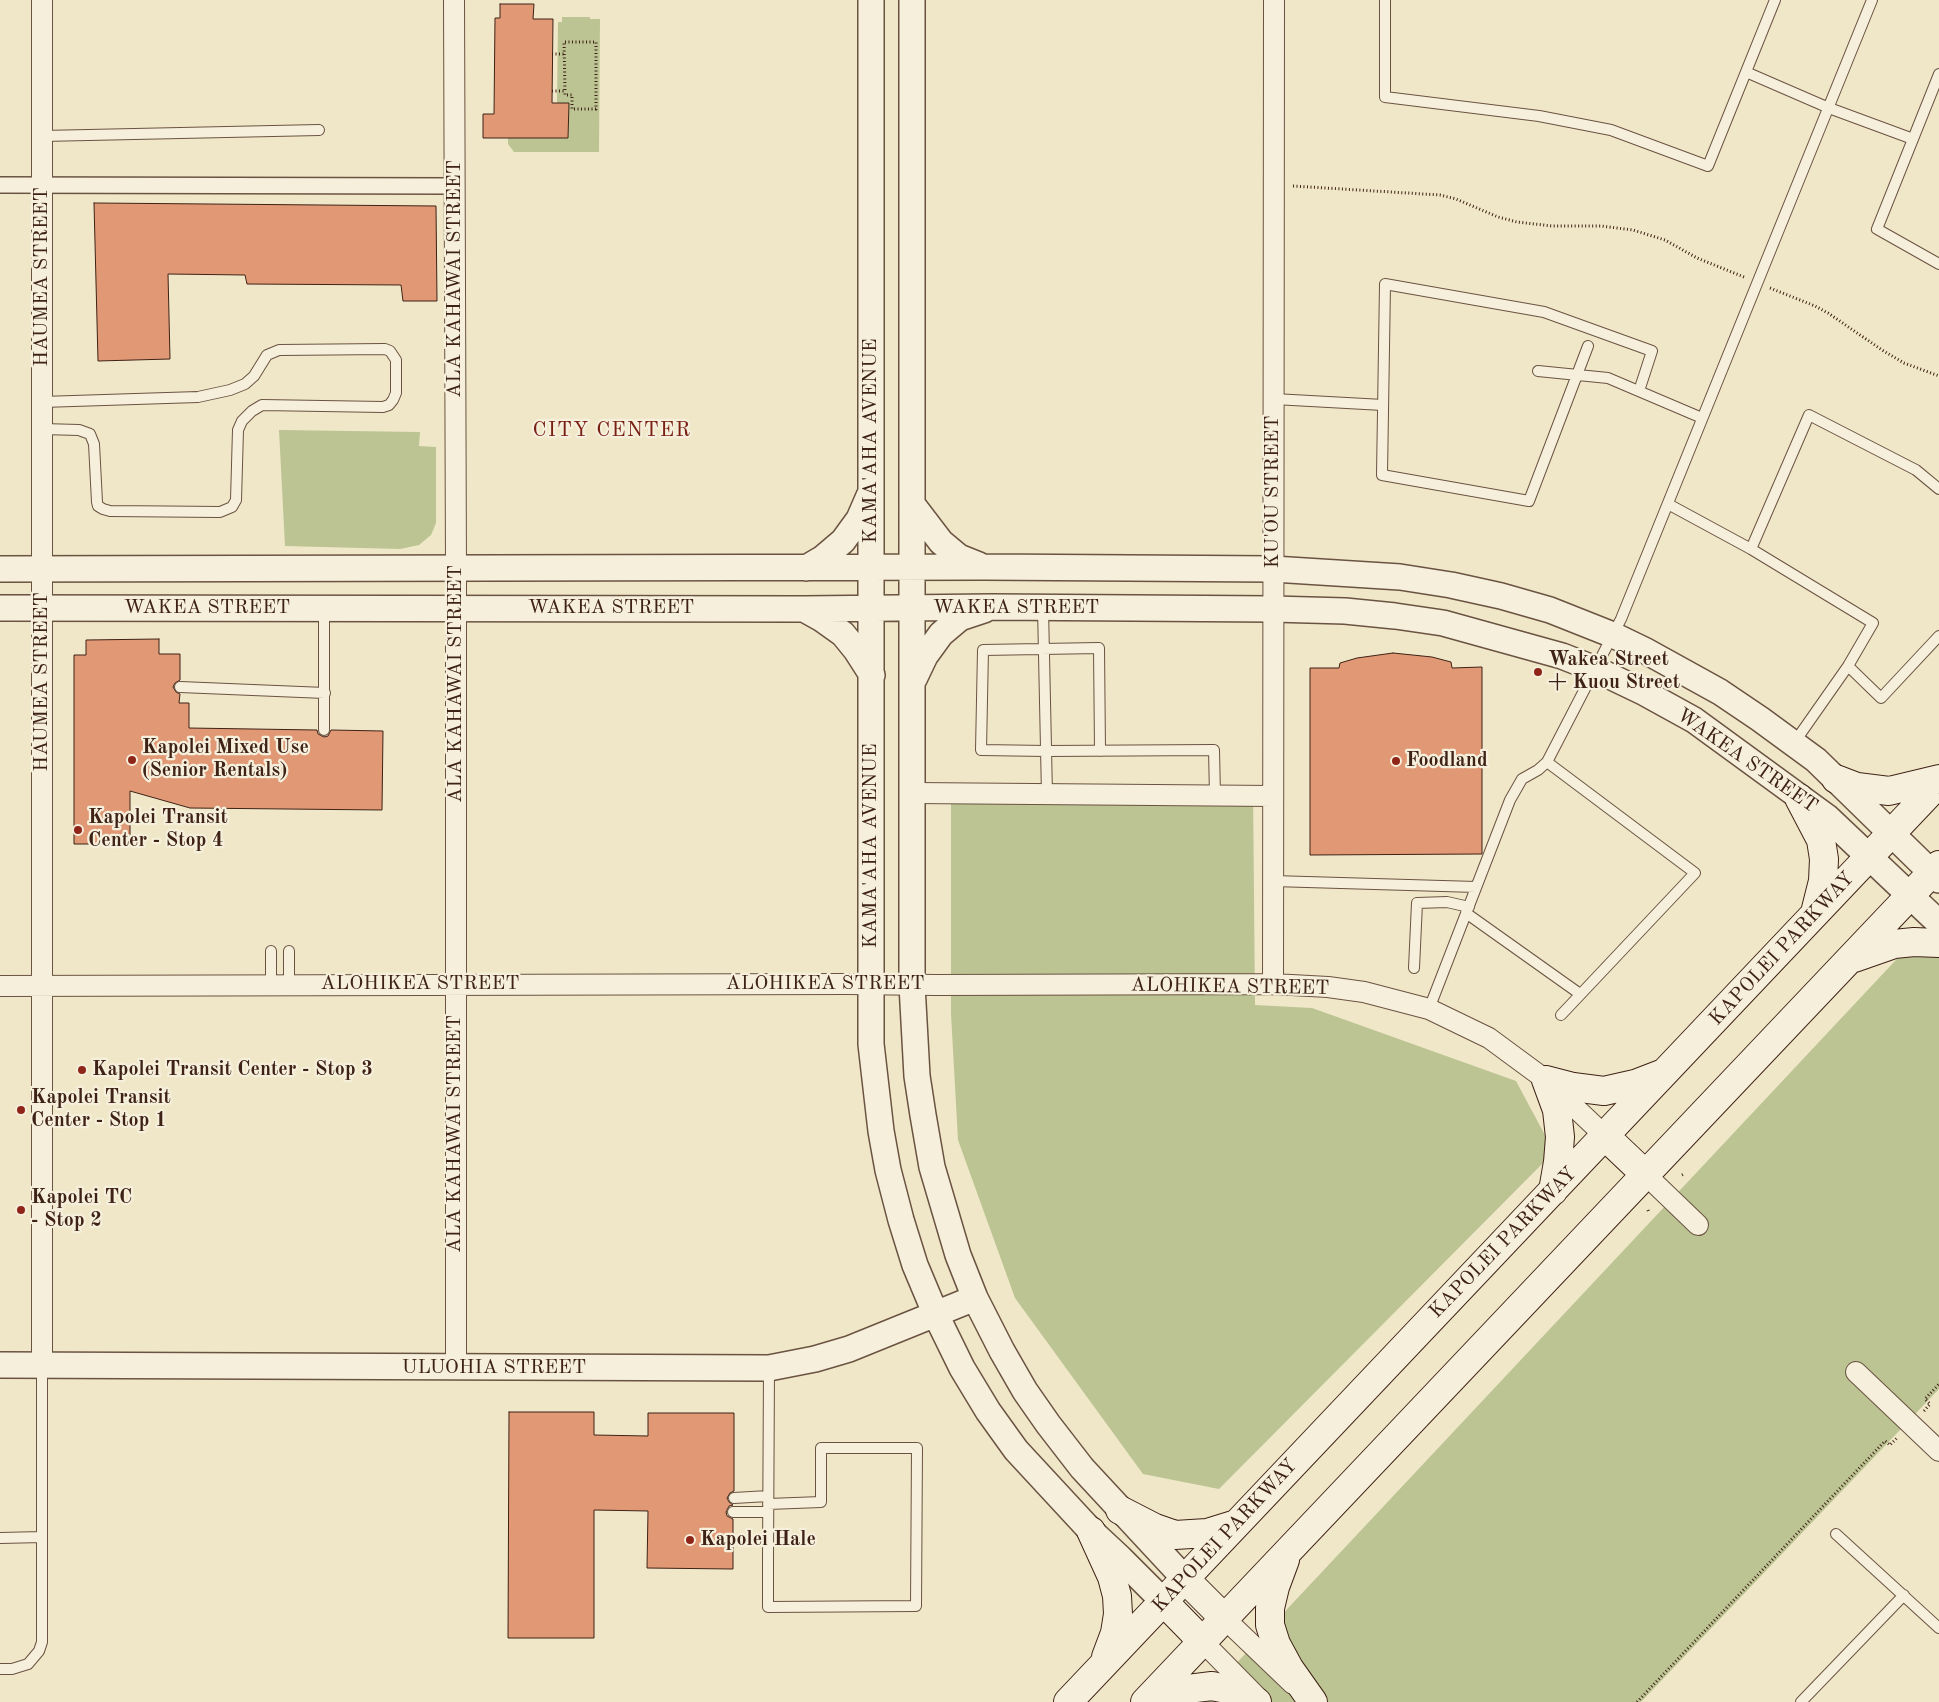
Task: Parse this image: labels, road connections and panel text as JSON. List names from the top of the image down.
{
  "streets": {
    "main road": ["KAPOLEI PARKWAY"],
    "street": [
      "HAUMEA STREET",
      "ALA KAHAWAI STREET",
      "KAMA'AHA AVENUE",
      "KU'OU STREET",
      "WAKEA STREET",
      "ALOHIKEA STREET",
      "ULUOHIA STREET"
    ]
  },
  "crossings": [
    ["HAUMEA STREET", "WAKEA STREET"],
    ["HAUMEA STREET", "ALOHIKEA STREET"],
    ["HAUMEA STREET", "ULUOHIA STREET"],
    ["ALA KAHAWAI STREET", "WAKEA STREET"],
    ["ALA KAHAWAI STREET", "ALOHIKEA STREET"],
    ["ALA KAHAWAI STREET", "ULUOHIA STREET"],
    ["KAMA'AHA AVENUE", "WAKEA STREET"],
    ["KAMA'AHA AVENUE", "KAPOLEI PARKWAY"],
    ["KAMA'AHA AVENUE", "ALOHIKEA STREET"],
    ["KAMA'AHA AVENUE", "ULUOHIA STREET"],
    ["KU'OU STREET", "WAKEA STREET"],
    ["KU'OU STREET", "ALOHIKEA STREET"],
    ["WAKEA STREET", "KAPOLEI PARKWAY"],
    ["KAPOLEI PARKWAY", "ALOHIKEA STREET"]
  ],
  "districts": ["CITY CENTER"],
  "places": [
    "Wakea Street + Kuou Street",
    "Kapolei Mixed Use (Senior Rentals)",
    "Foodland",
    "Kapolei Transit Center - Stop 4",
    "Kapolei Transit Center - Stop 3",
    "Kapolei Transit Center - Stop 1",
    "Kapolei TC - Stop 2",
    "Kapolei Hale"
  ]
}
